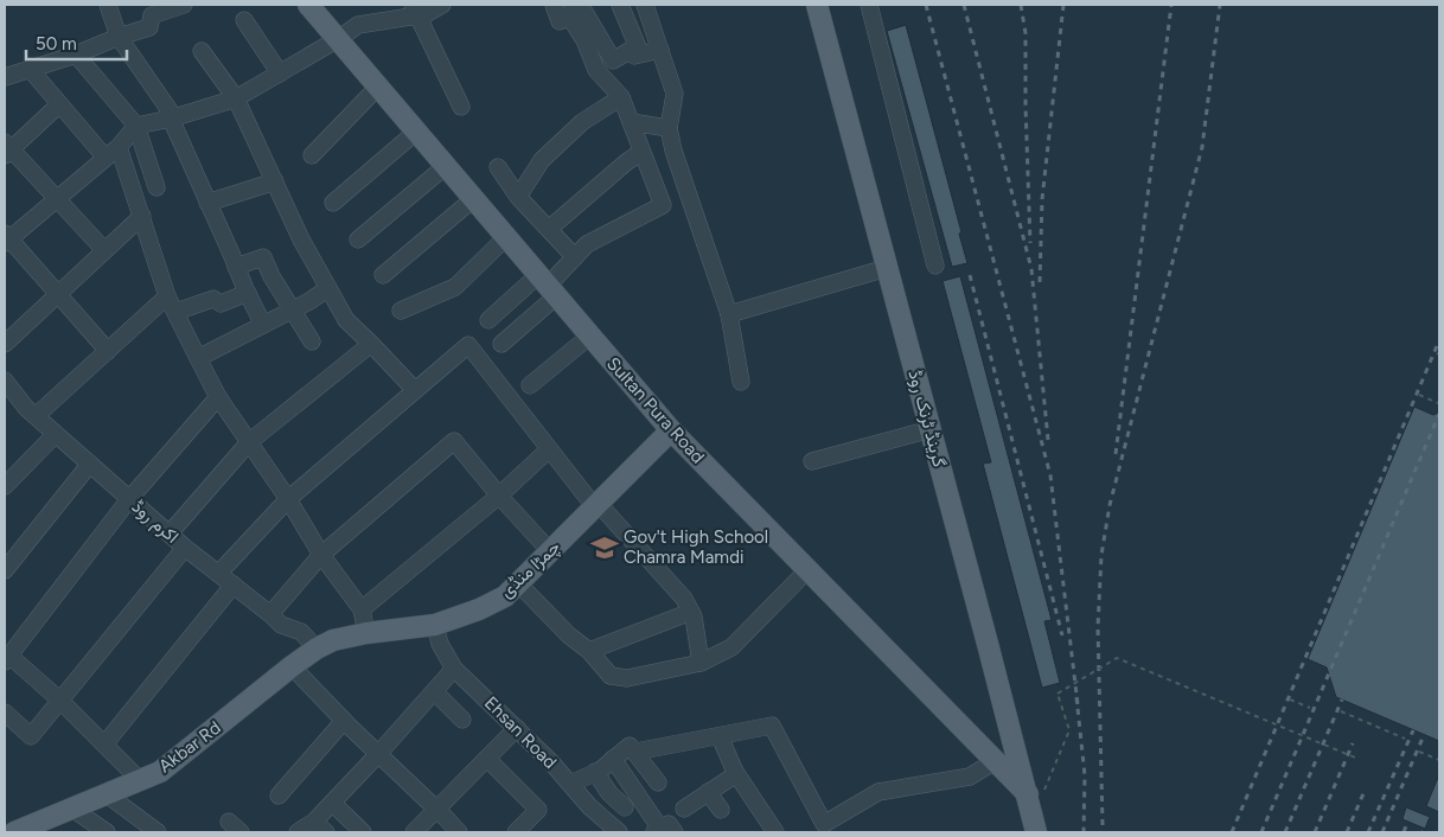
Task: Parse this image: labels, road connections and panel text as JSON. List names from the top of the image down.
{
  "streets": {
    "main road": [
      "Sultan Pura Road",
      "گرینڈ ٹرنک روڈ",
      "چمڑا منڈی",
      "Akbar Rd"
    ],
    "street": ["اکرم روڈ", "Ehsan Road"]
  },
  "crossings": [
    ["Sultan Pura Road", "گرینڈ ٹرنک روڈ"],
    ["Sultan Pura Road", "چمڑا منڈی"],
    ["اکرم روڈ", "چمڑا منڈی"],
    ["اکرم روڈ", "Akbar Rd"],
    ["چمڑا منڈی", "Ehsan Road"],
    ["چمڑا منڈی", "Akbar Rd"]
  ],
  "places": {
    "school or university": ["Gov't High School Chamra Mamdi"]
  },
  "scale_bar": "50 m"
}
